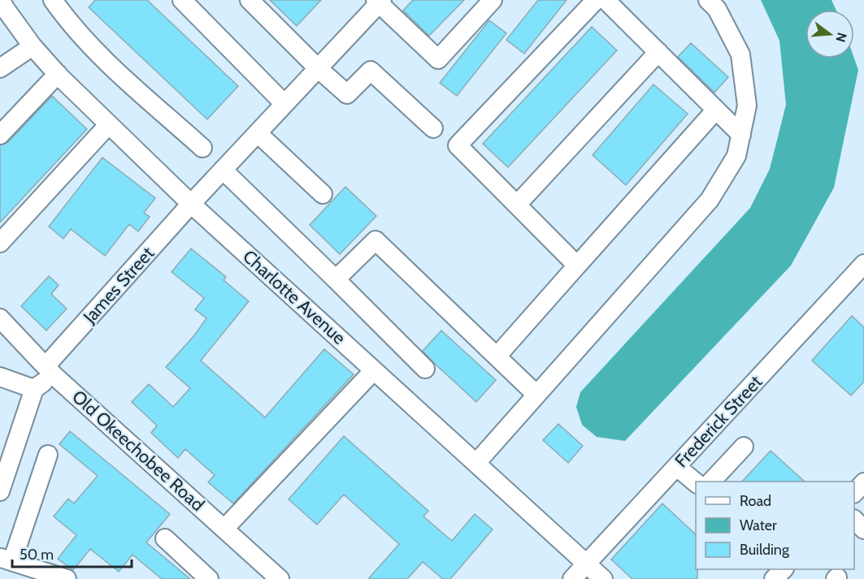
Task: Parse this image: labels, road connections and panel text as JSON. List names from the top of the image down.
{
  "streets": {
    "street": [
      "James Street",
      "Charlotte Avenue",
      "Frederick Street",
      "Old Okeechobee Road"
    ]
  },
  "crossings": [
    ["James Street", "Charlotte Avenue"],
    ["James Street", "Old Okeechobee Road"],
    ["Charlotte Avenue", "Frederick Street"]
  ],
  "legend": ["Road", "Water", "Building"],
  "scale_bar": "50 m",
  "north": "right"
}
